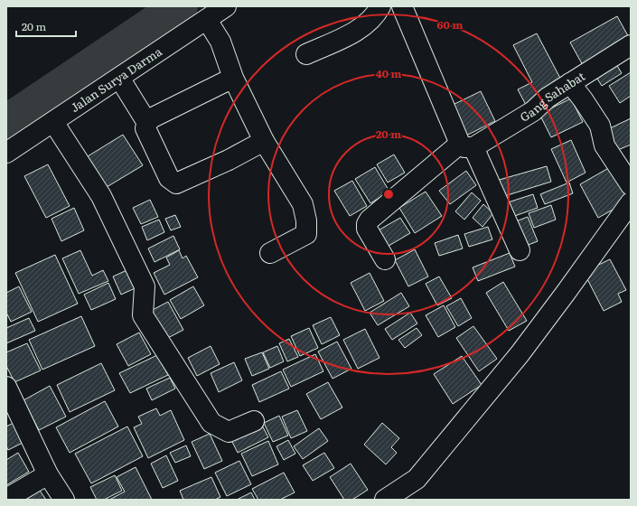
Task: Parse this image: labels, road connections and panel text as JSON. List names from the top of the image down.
{
  "streets": {
    "street": ["Jalan Surya Darma", "Gang Sahabat"]
  },
  "scale_bar": "20 m",
  "rings": ["60 m", "40 m", "20 m"]
}
